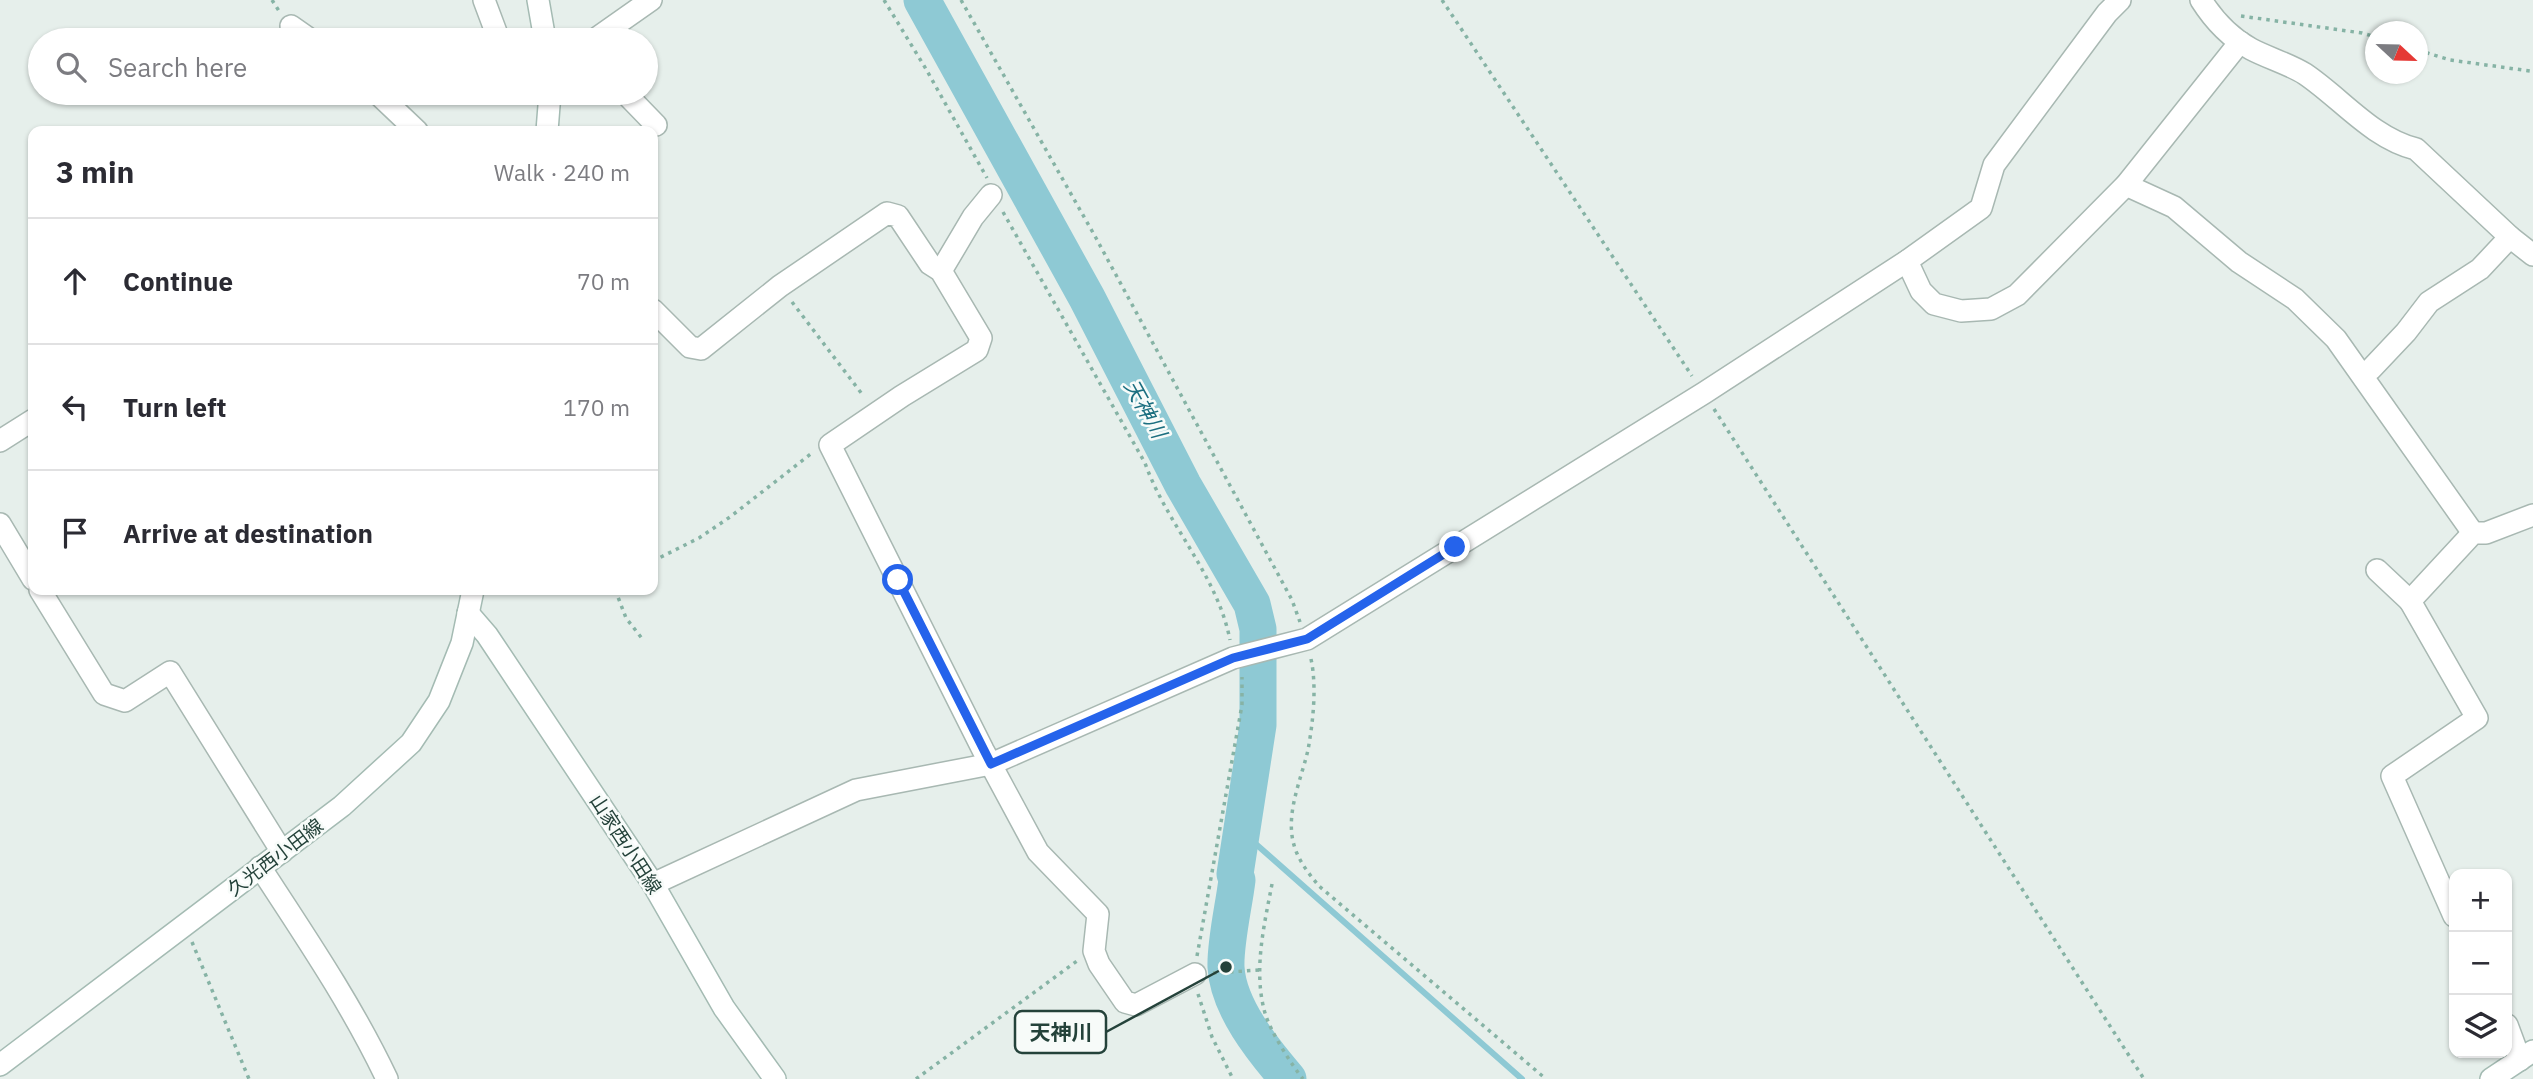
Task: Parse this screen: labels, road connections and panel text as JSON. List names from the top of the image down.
{
  "streets": {
    "street": ["山家西小田線", "久光西小田線"]
  },
  "crossings": [
    ["山家西小田線", "久光西小田線"]
  ],
  "water": ["天神川"],
  "places": ["天神川"],
  "north": "right",
  "page": {
    "search": "Search here",
    "heading": ["3 min", "Walk · 240 m"],
    "list": [
      ["Continue", "70 m"],
      ["Turn left", "170 m"],
      "Arrive at destination"
    ],
    "map_buttons": ["+", "−"]
  }
}
